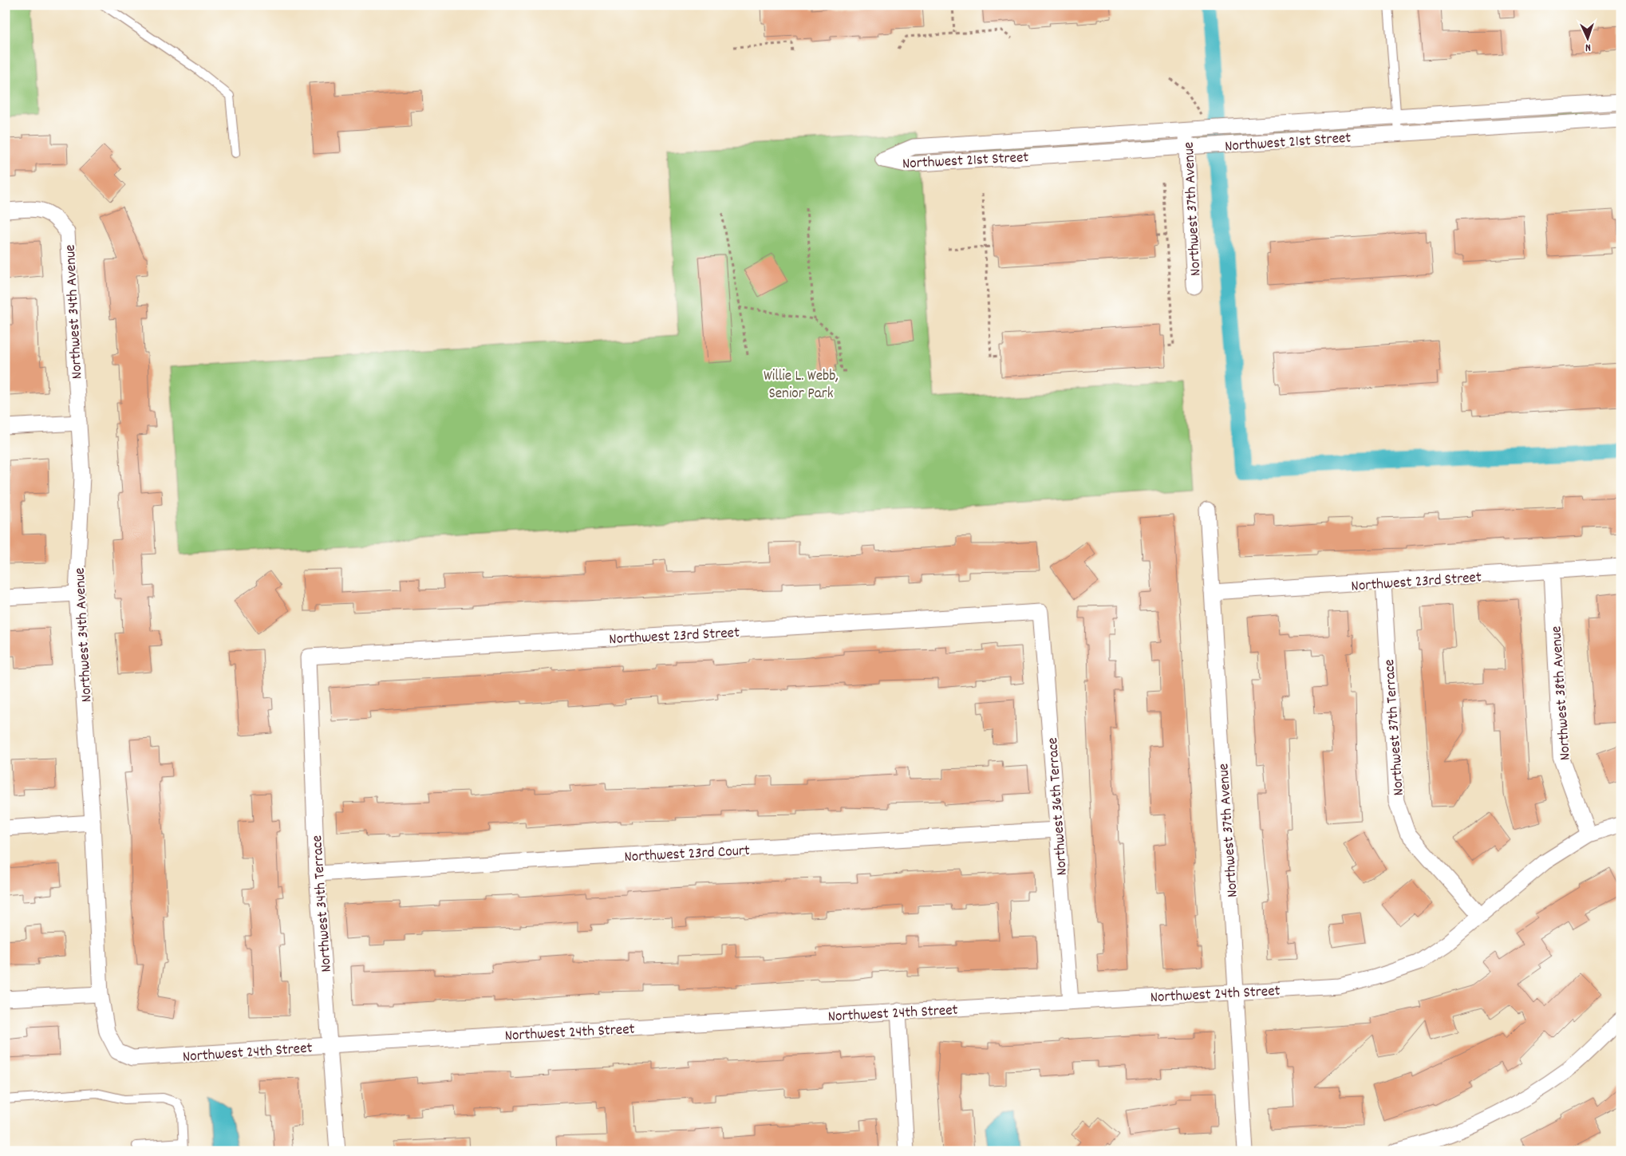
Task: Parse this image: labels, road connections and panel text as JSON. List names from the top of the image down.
{
  "streets": {
    "street": [
      "Northwest 21st Street",
      "Northwest 37th Avenue",
      "Northwest 34th Avenue",
      "Northwest 23rd Street",
      "Northwest 38th Avenue",
      "Northwest 37th Terrace",
      "Northwest 36th Terrace",
      "Northwest 23rd Court",
      "Northwest 34th Terrace",
      "Northwest 24th Street"
    ]
  },
  "crossings": [
    ["Northwest 21st Street", "Northwest 37th Avenue"],
    ["Northwest 37th Avenue", "Northwest 23rd Street"],
    ["Northwest 37th Avenue", "Northwest 24th Street"],
    ["Northwest 34th Avenue", "Northwest 24th Street"],
    ["Northwest 23rd Street", "Northwest 38th Avenue"],
    ["Northwest 23rd Street", "Northwest 37th Terrace"],
    ["Northwest 23rd Street", "Northwest 36th Terrace"],
    ["Northwest 23rd Street", "Northwest 34th Terrace"],
    ["Northwest 38th Avenue", "Northwest 24th Street"],
    ["Northwest 37th Terrace", "Northwest 24th Street"],
    ["Northwest 36th Terrace", "Northwest 23rd Court"],
    ["Northwest 36th Terrace", "Northwest 24th Street"],
    ["Northwest 23rd Court", "Northwest 34th Terrace"],
    ["Northwest 34th Terrace", "Northwest 24th Street"]
  ],
  "parks": ["Willie L. Webb, Senior Park"],
  "north": "bottom"
}
